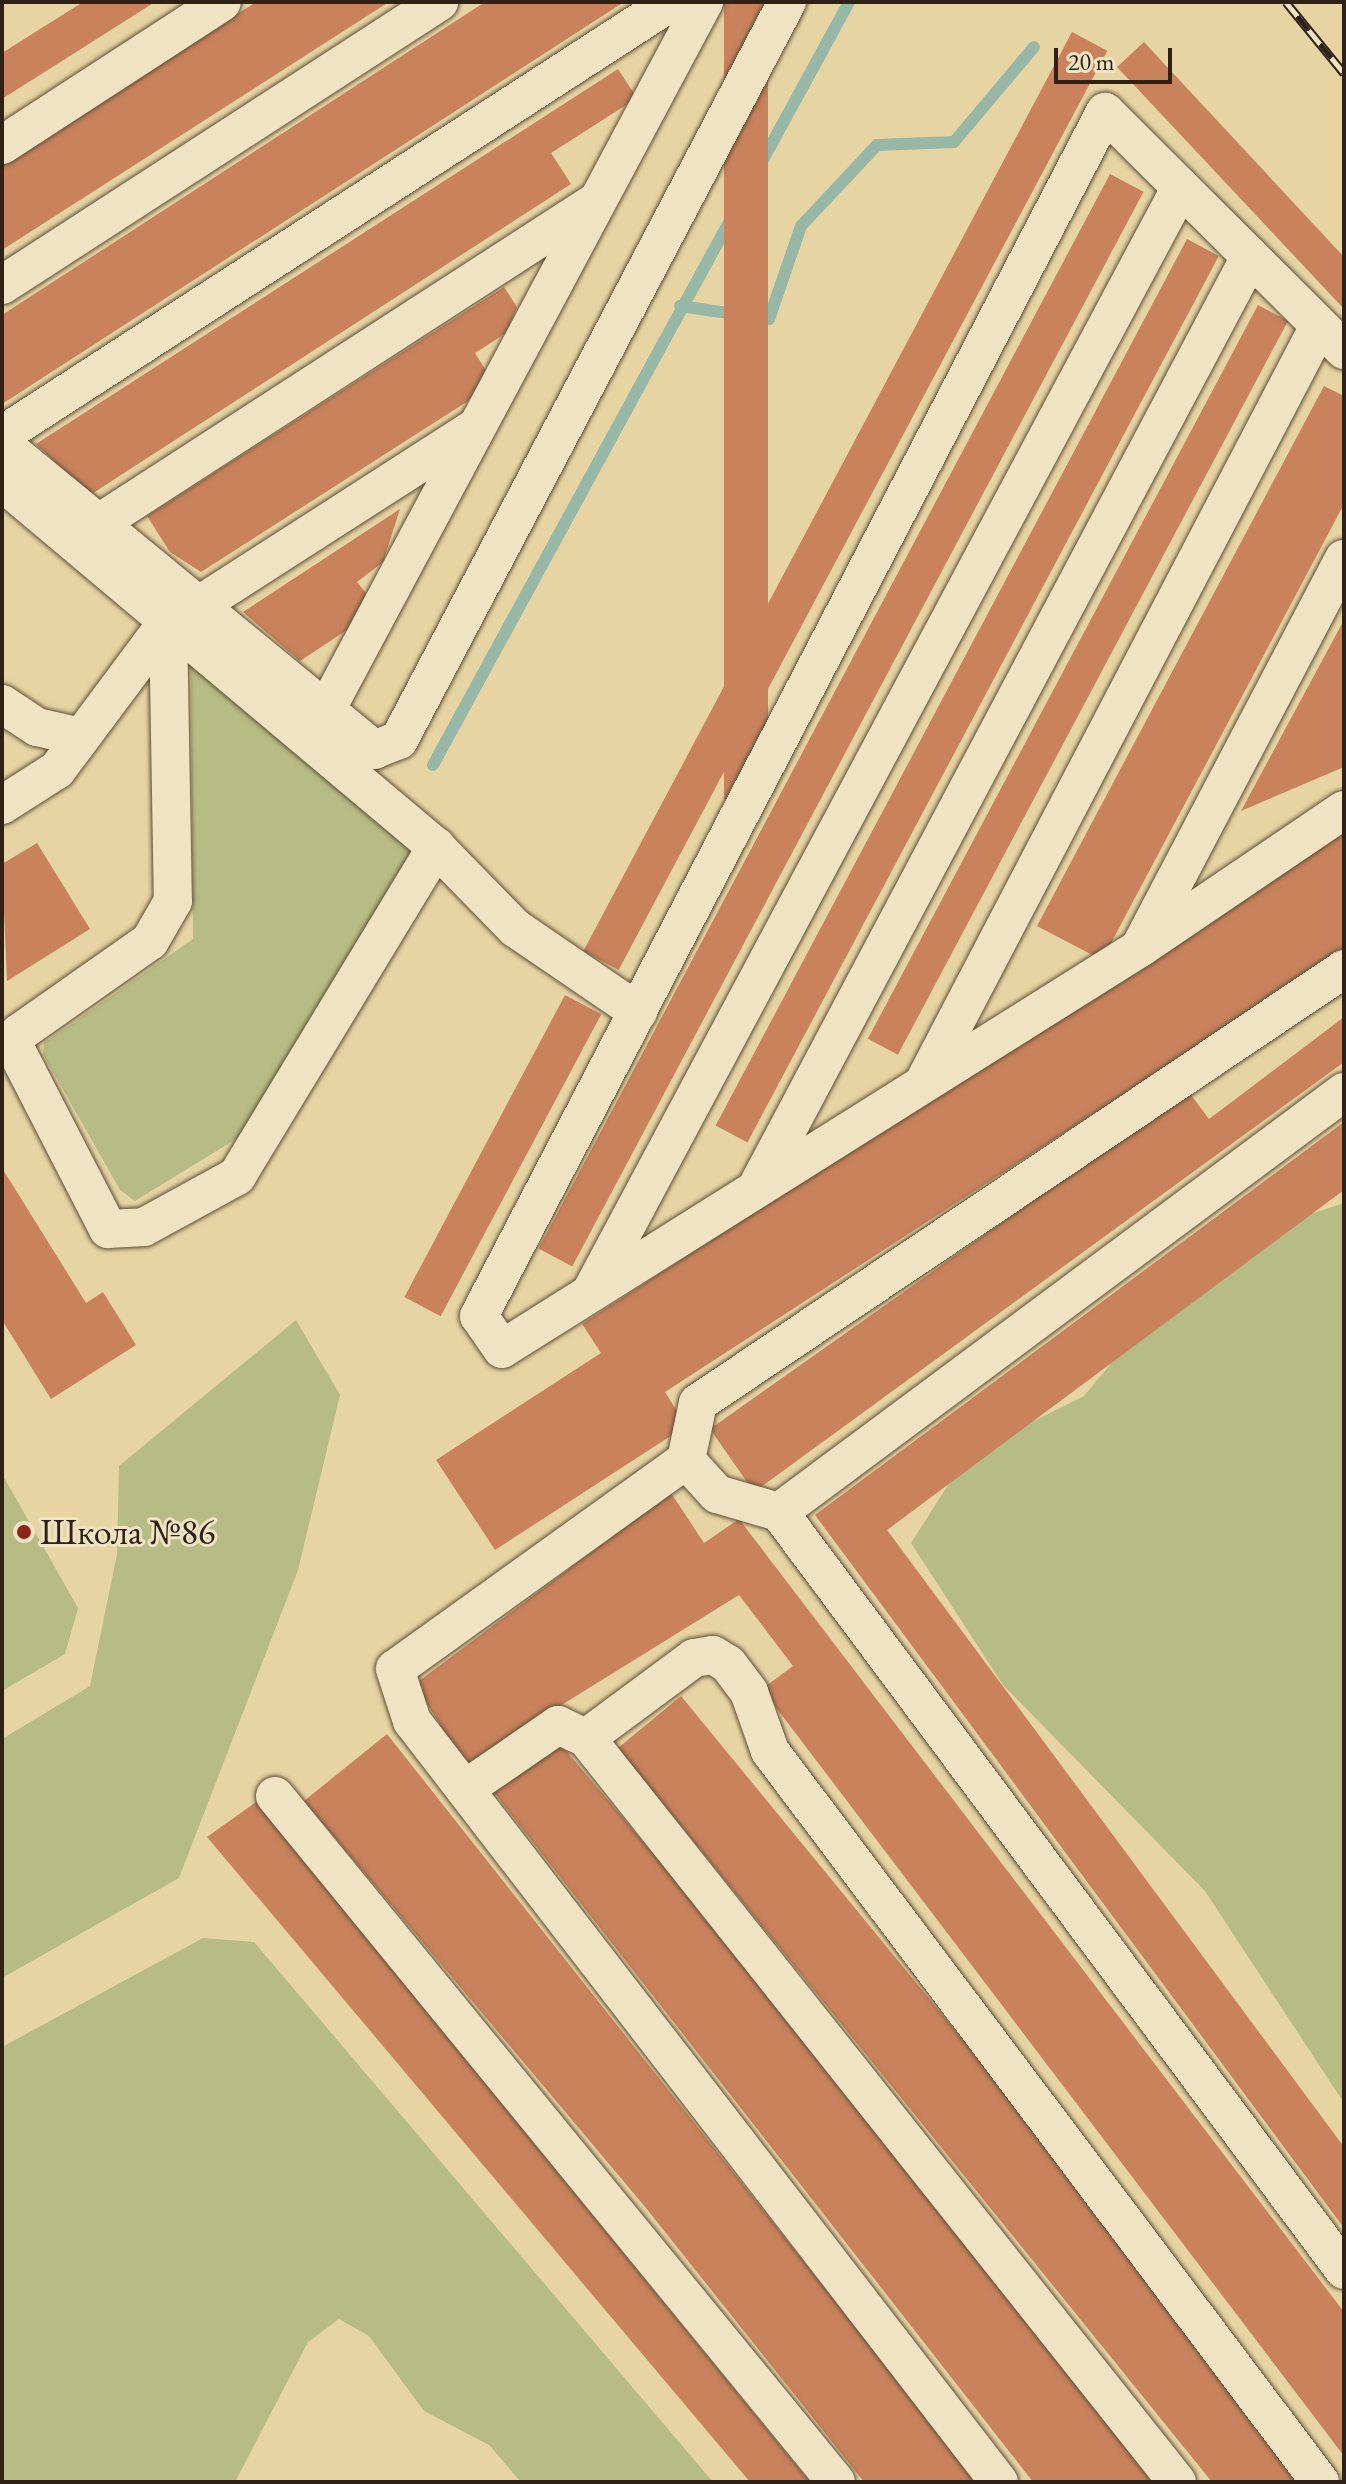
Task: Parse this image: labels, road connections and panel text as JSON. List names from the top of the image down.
{
  "places": ["Школа №86"],
  "scale_bar": "20 m"
}
